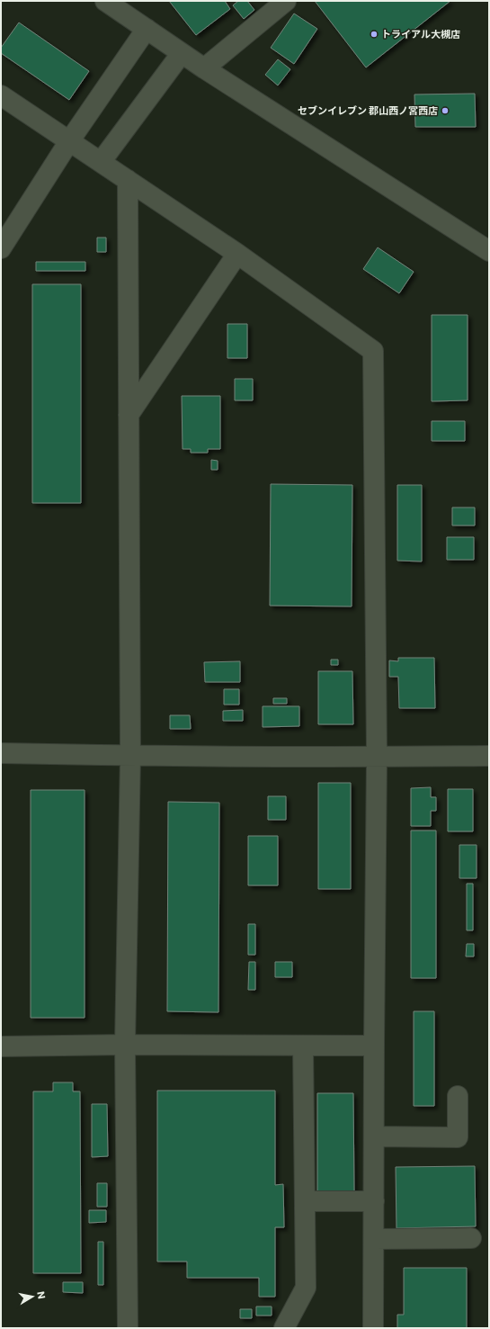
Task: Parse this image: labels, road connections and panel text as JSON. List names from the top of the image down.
{
  "places": ["トライアル大槻店", "セブンイレブン 郡山西ノ宮西店"],
  "north": "right"
}
